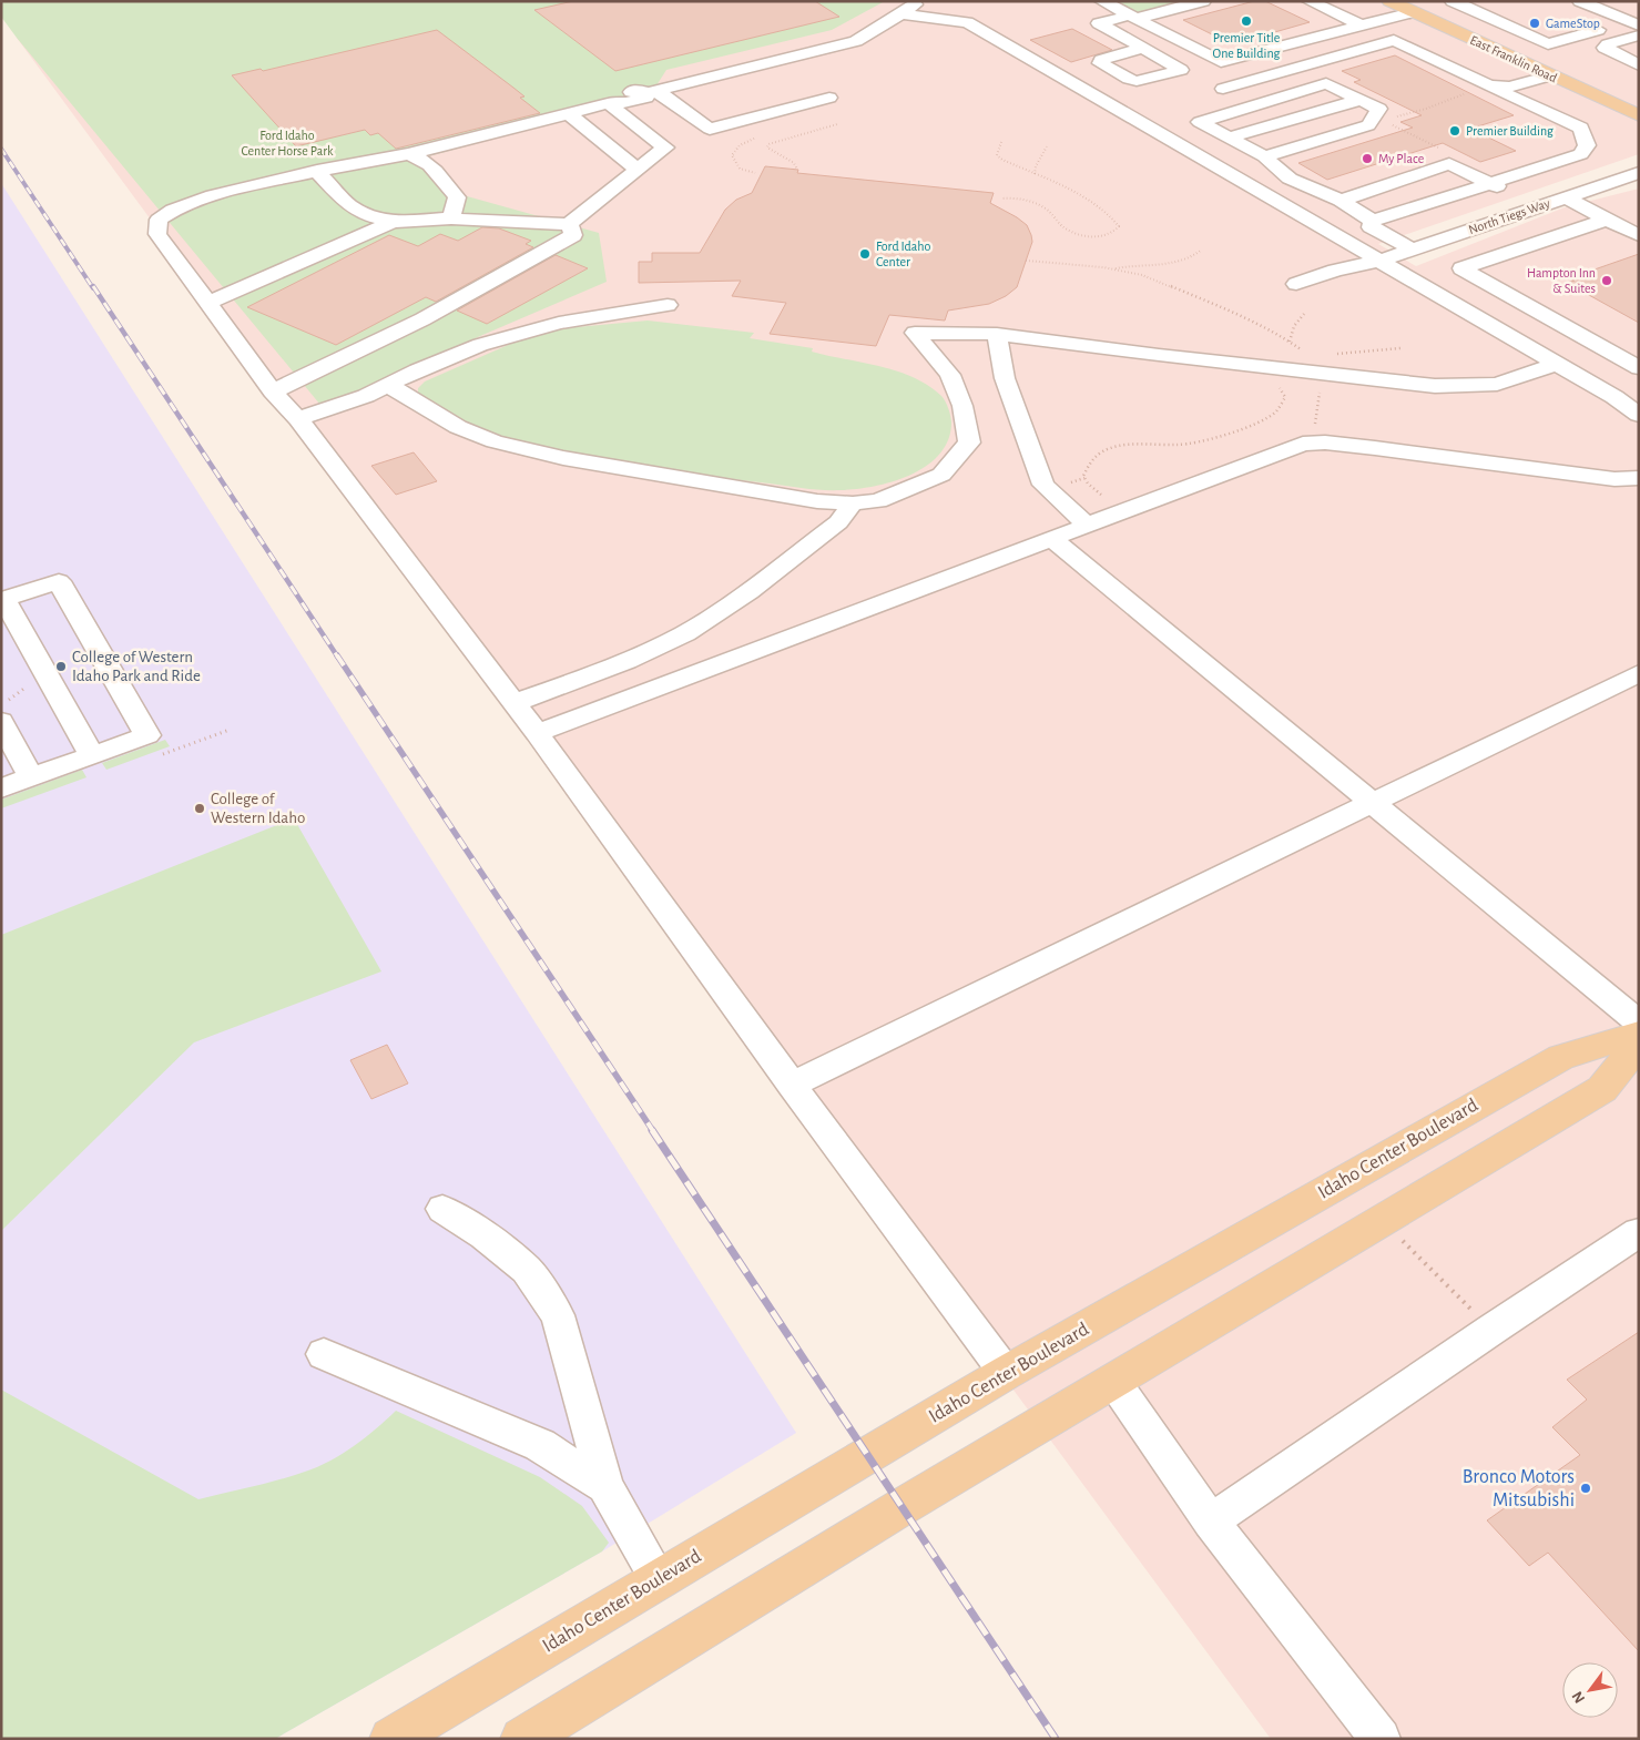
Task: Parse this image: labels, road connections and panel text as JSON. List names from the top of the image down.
{
  "streets": {
    "main road": ["East Franklin Road", "Idaho Center Boulevard"],
    "street": ["North Tiegs Way"]
  },
  "parks": ["Ford Idaho Center Horse Park"],
  "places": [
    "Premier Title One Building",
    "GameStop",
    "Premier Building",
    "My Place",
    "Ford Idaho Center",
    "Hampton Inn & Suites",
    "College of Western Idaho Park and Ride",
    "College of Western Idaho",
    "Bronco Motors Mitsubishi"
  ],
  "north": "bottom left"
}
